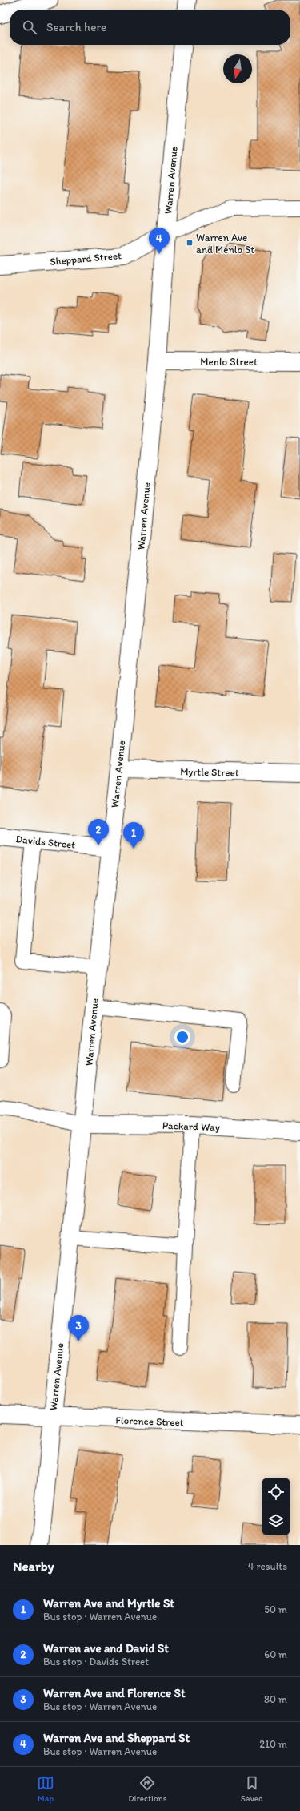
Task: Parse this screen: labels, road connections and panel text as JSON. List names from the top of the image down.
{
  "streets": {
    "main road": [
      "Warren Avenue",
      "Sheppard Street",
      "Menlo Street",
      "Myrtle Street",
      "Davids Street",
      "Packard Way",
      "Florence Street"
    ]
  },
  "crossings": [
    ["Warren Avenue", "Sheppard Street"],
    ["Warren Avenue", "Menlo Street"],
    ["Warren Avenue", "Myrtle Street"],
    ["Warren Avenue", "Davids Street"],
    ["Warren Avenue", "Packard Way"],
    ["Warren Avenue", "Florence Street"]
  ],
  "places": {
    "transit": ["Warren Ave and Menlo St"]
  },
  "north": "bottom",
  "page": {
    "search": "Search here",
    "pins": [
      "4",
      "2",
      "1",
      "3"
    ],
    "heading": ["Nearby", "4 results"],
    "list": [
      {
        "mark": "1",
        "name": "Warren Ave and Myrtle St",
        "note": "Bus stop · Warren Avenue",
        "value": "50 m"
      },
      {
        "mark": "2",
        "name": "Warren ave and David St",
        "note": "Bus stop · Davids Street",
        "value": "60 m"
      },
      {
        "mark": "3",
        "name": "Warren Ave and Florence St",
        "note": "Bus stop · Warren Avenue",
        "value": "80 m"
      },
      {
        "mark": "4",
        "name": "Warren Ave and Sheppard St",
        "note": "Bus stop · Warren Avenue",
        "value": "210 m"
      }
    ],
    "nav": ["Map", "Directions", "Saved"]
  }
}
